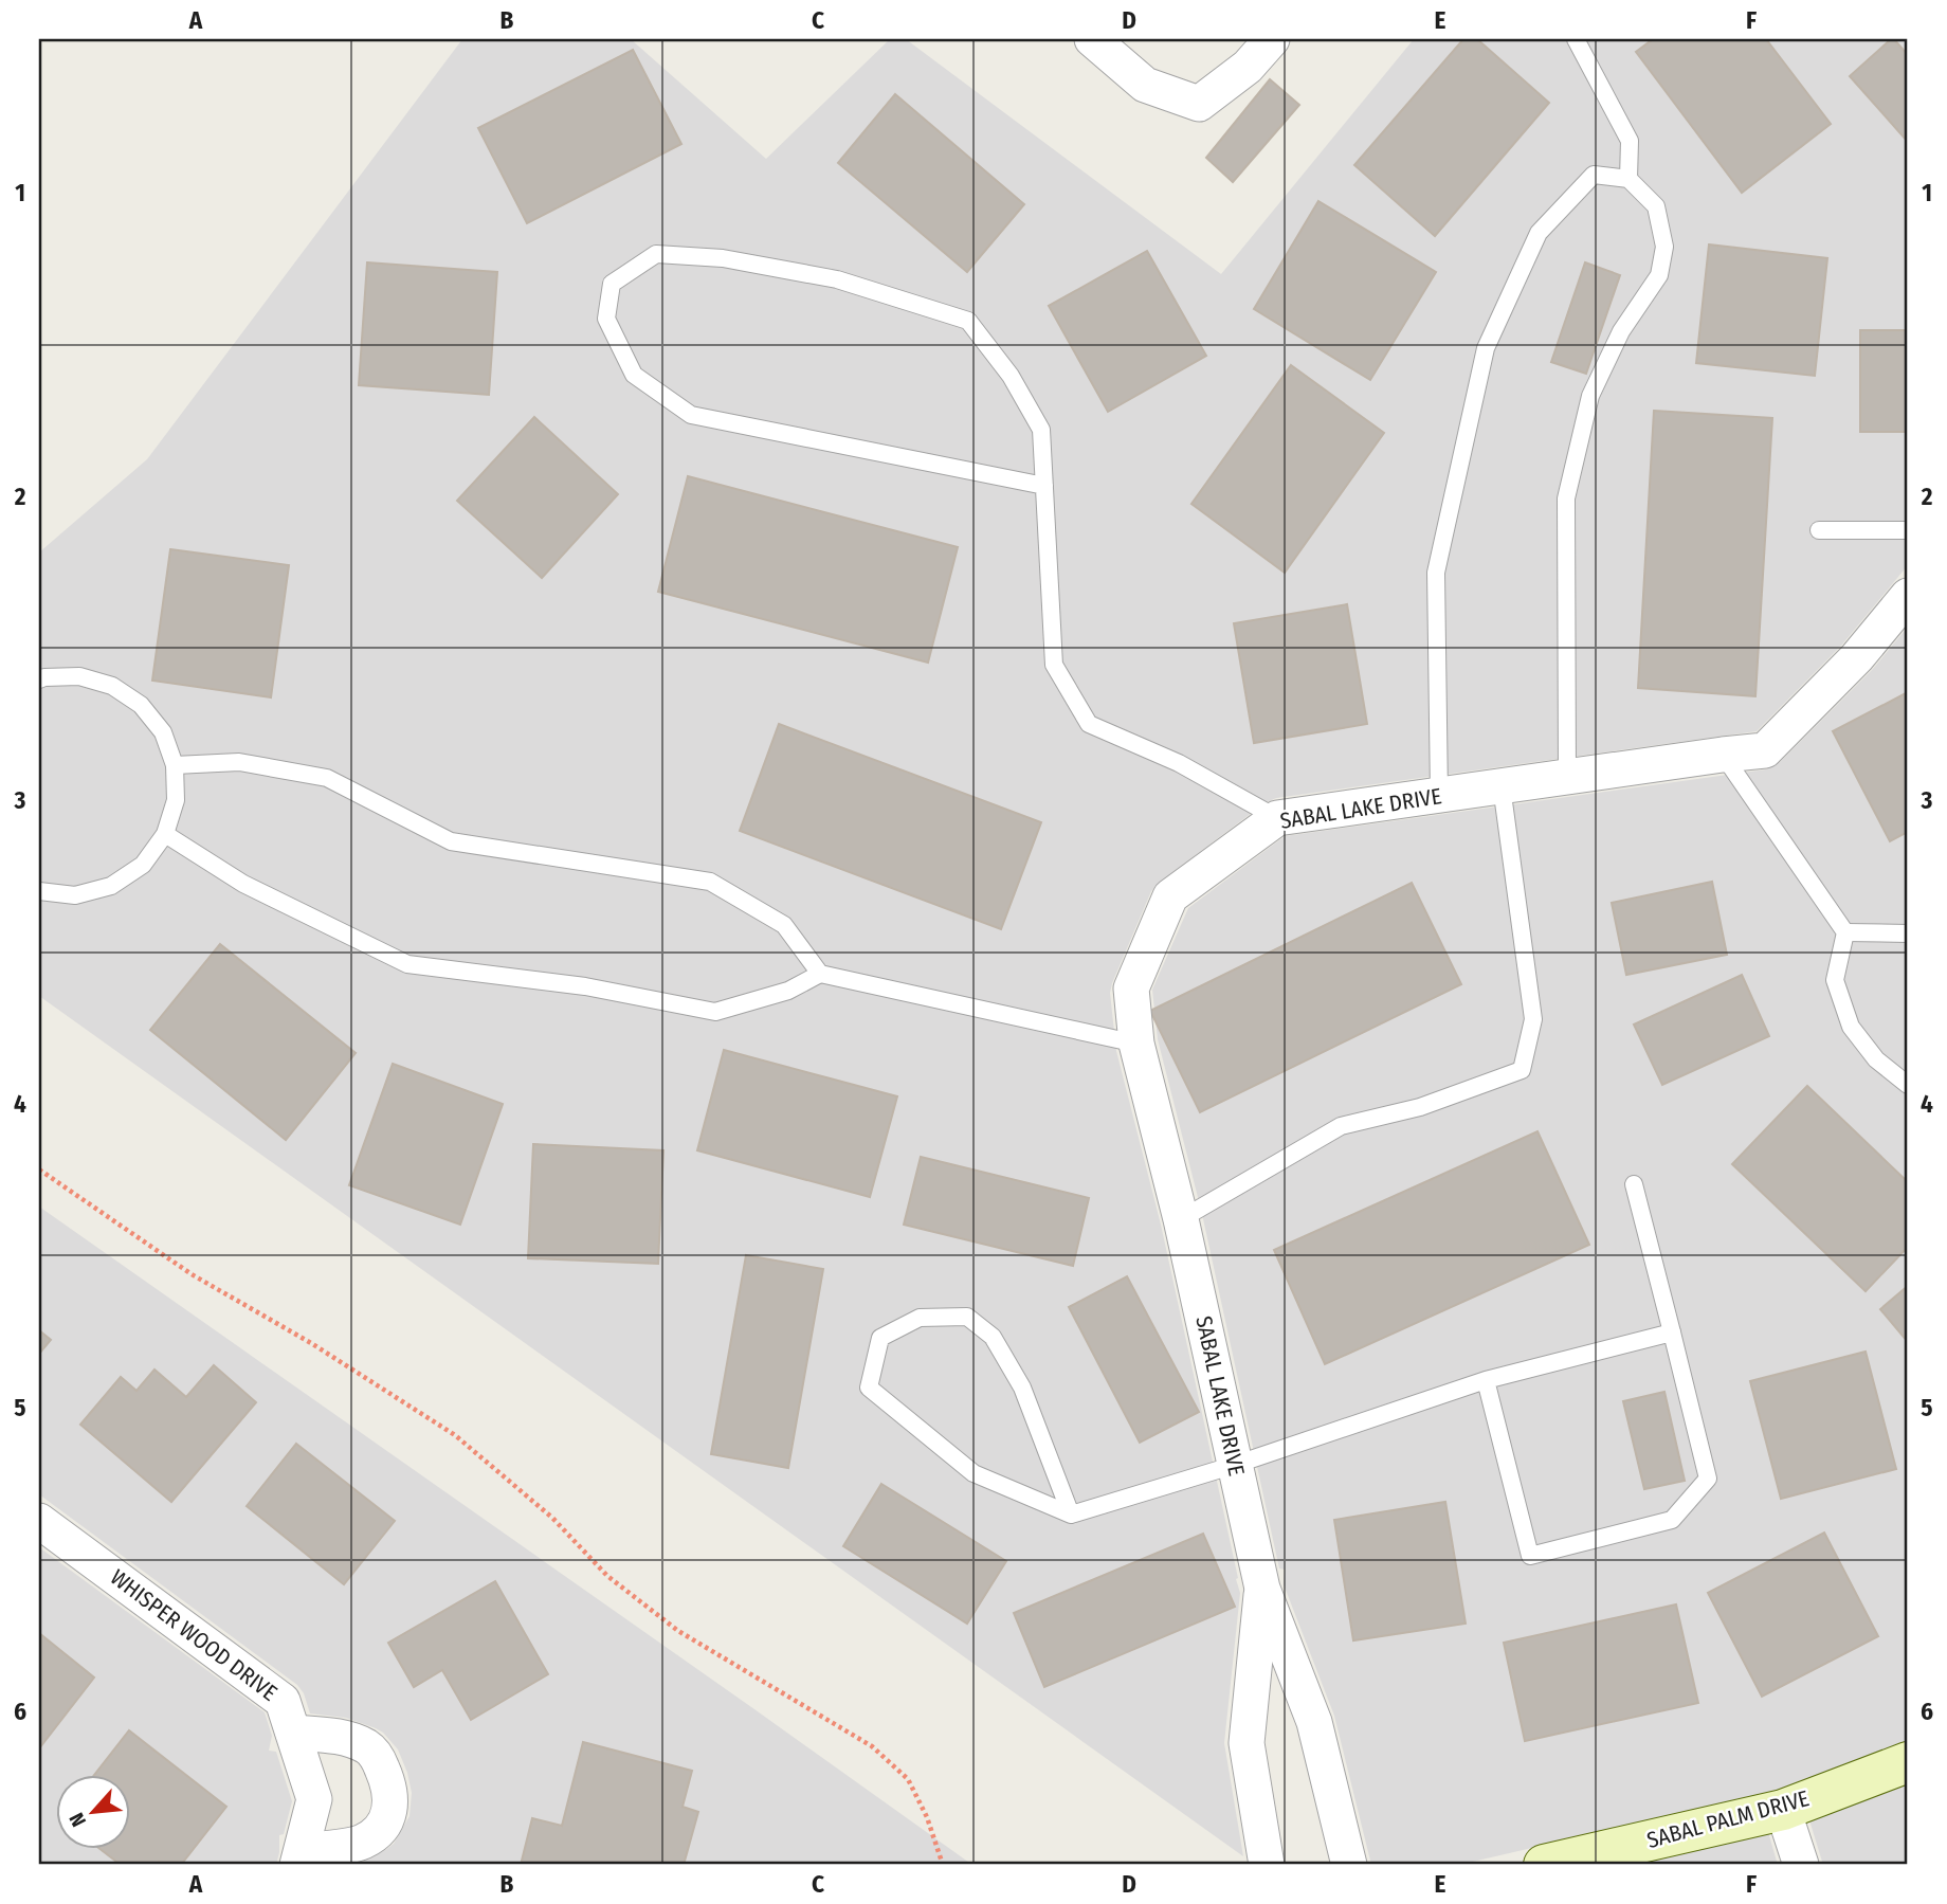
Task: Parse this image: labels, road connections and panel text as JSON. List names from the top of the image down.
{
  "streets": {
    "street": ["SABAL LAKE DRIVE", "WHISPER WOOD DRIVE", "SABAL PALM DRIVE"]
  },
  "north": "bottom left",
  "grid": {
    "columns": [
      "A",
      "B",
      "C",
      "D",
      "E",
      "F"
    ],
    "rows": [
      "1",
      "2",
      "3",
      "4",
      "5",
      "6"
    ]
  }
}
